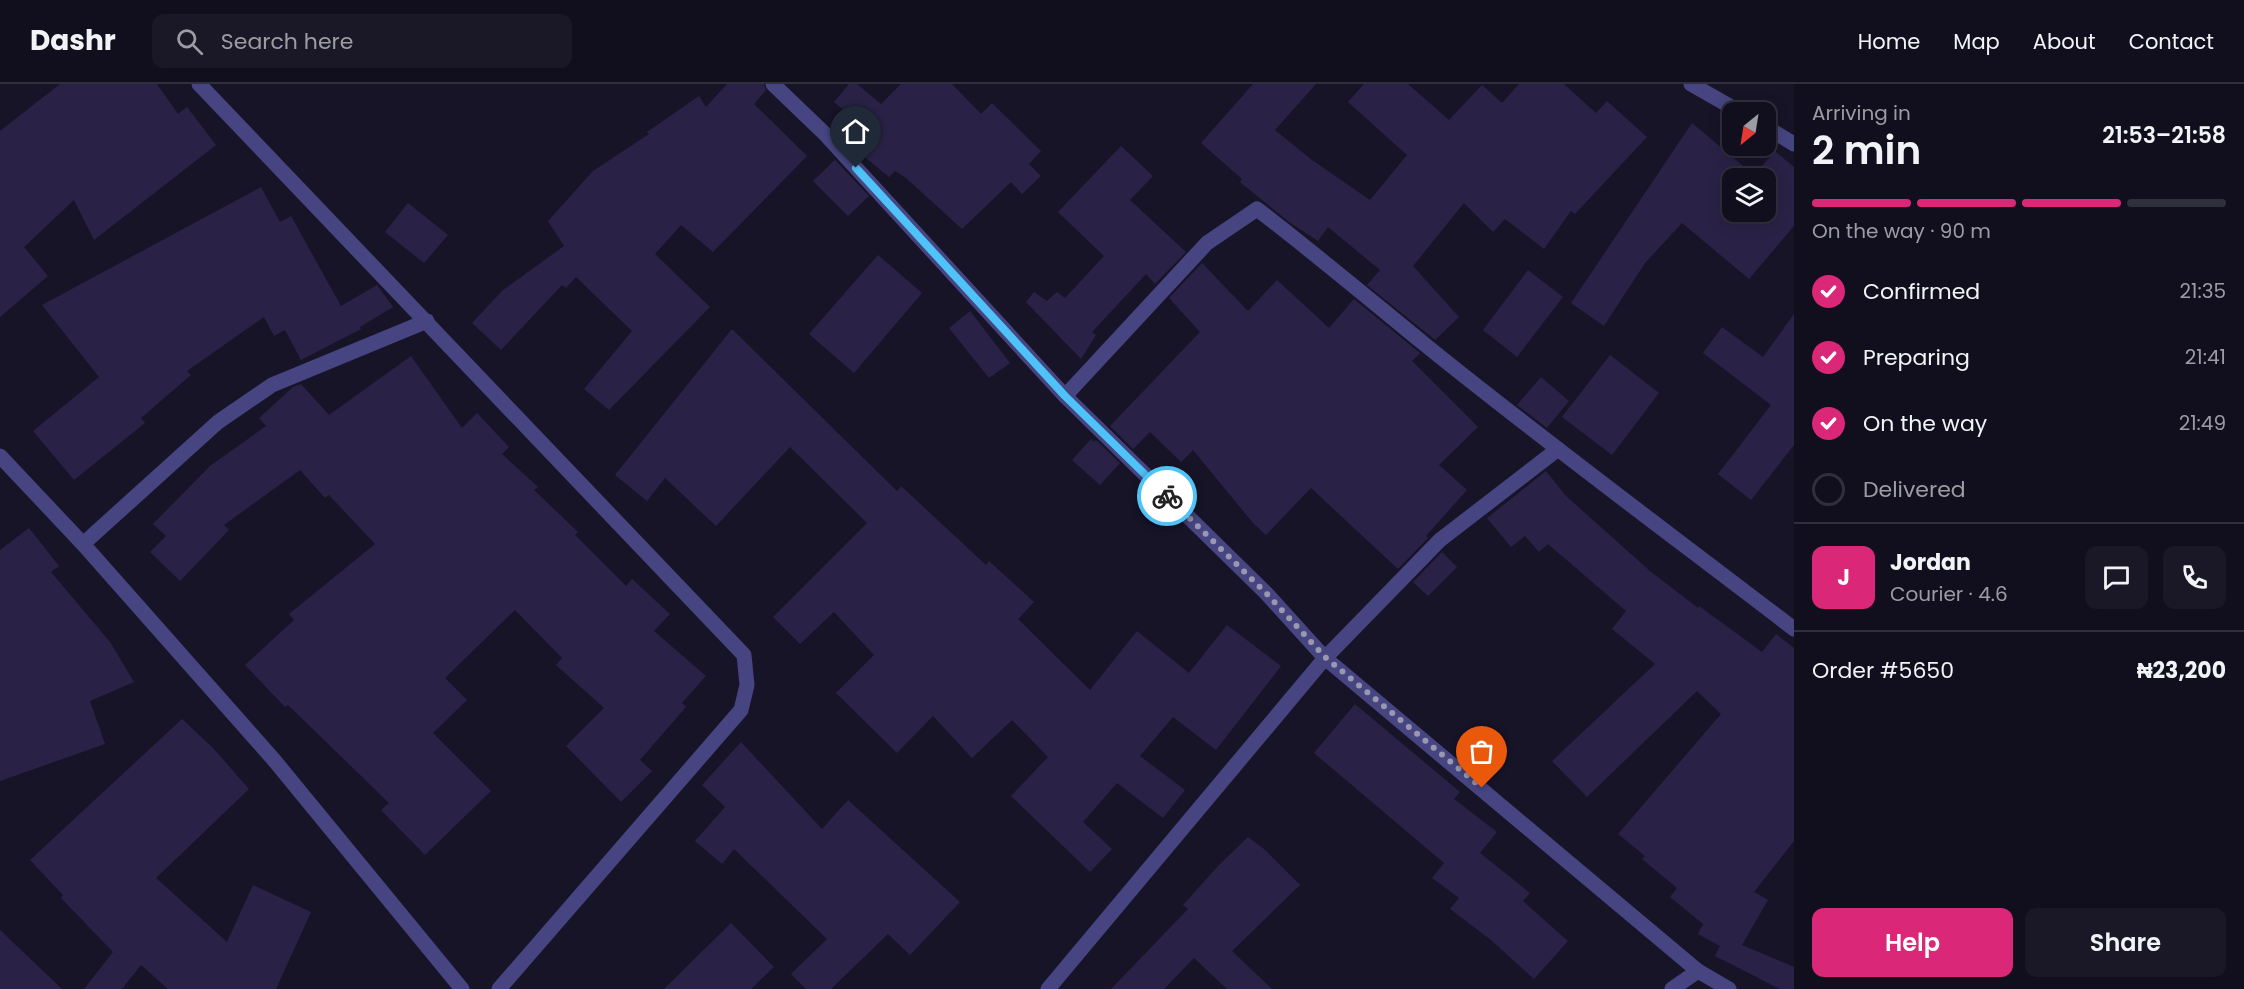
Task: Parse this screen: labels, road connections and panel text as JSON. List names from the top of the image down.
{
  "north": "bottom left",
  "page": {
    "header": "Dashr",
    "search": "Search here",
    "nav": [
      "Home",
      "Map",
      "About",
      "Contact"
    ],
    "heading": ["2 min", "Arriving in", "21:53–21:58"],
    "panel": [
      "Jordan",
      "Courier · 4.6",
      "Order #5650",
      "₦23,200"
    ],
    "bar": "On the way · 90 m",
    "list": [
      ["Confirmed", "21:35"],
      ["Preparing", "21:41"],
      ["On the way", "21:49"],
      "Delivered"
    ],
    "round": "J",
    "buttons": ["Help", "Share"]
  }
}
